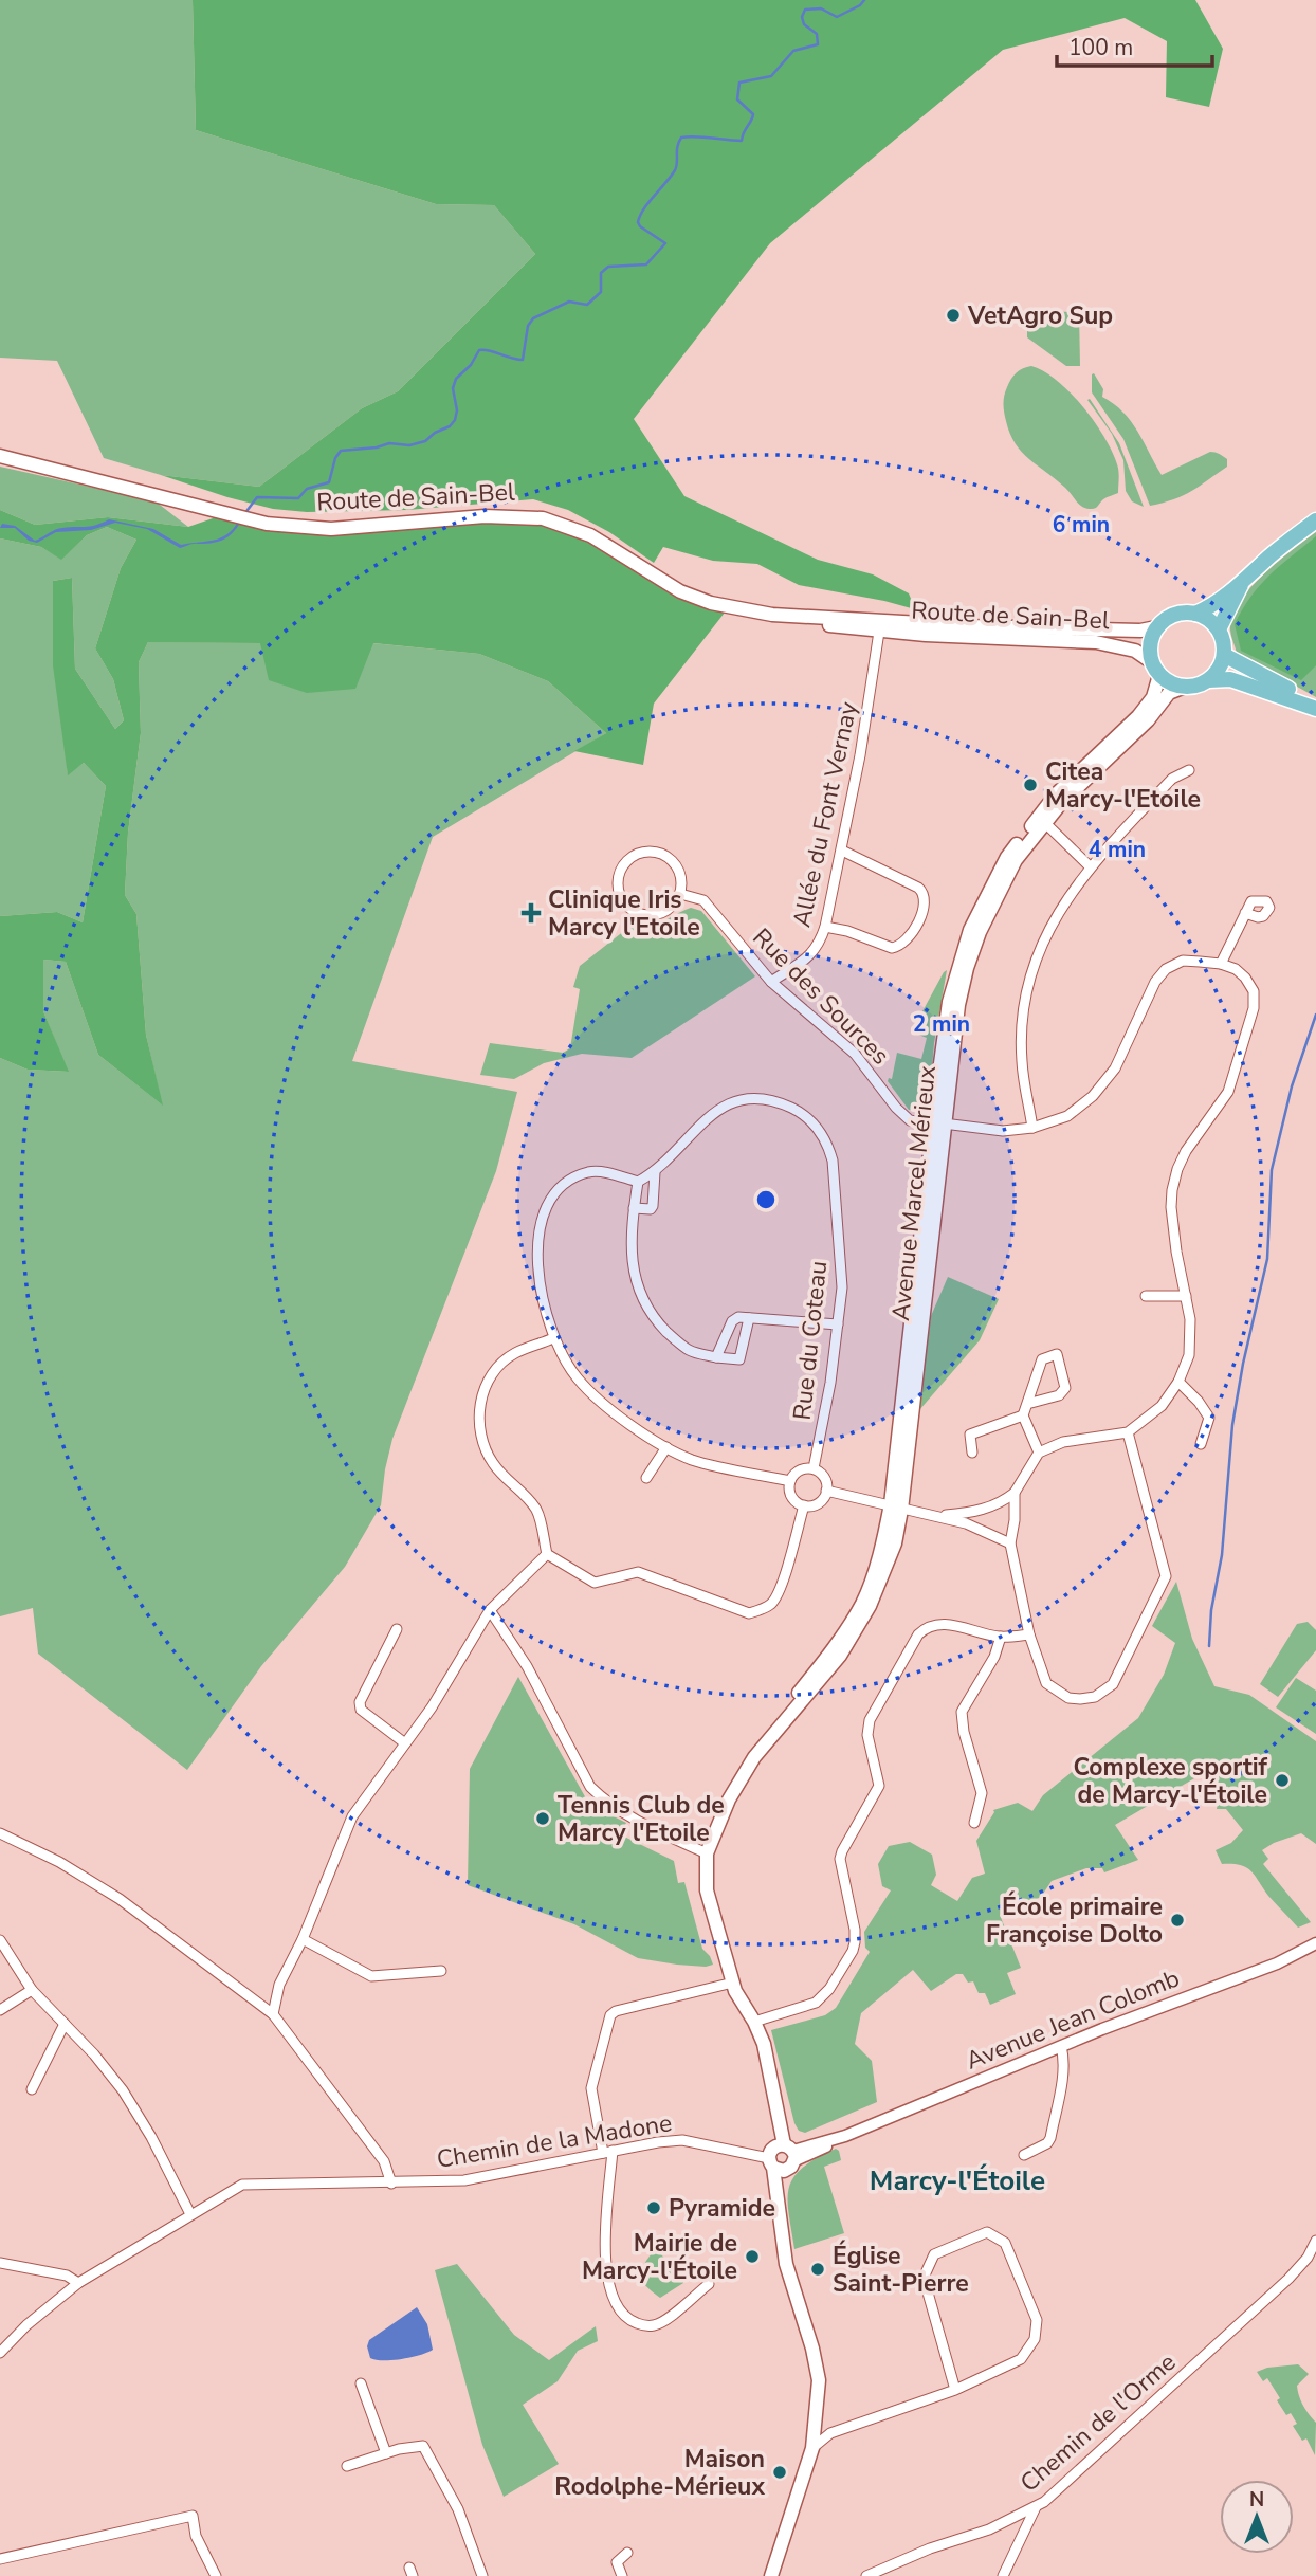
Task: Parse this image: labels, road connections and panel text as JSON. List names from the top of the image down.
{
  "streets": {
    "main road": ["Route de Sain-Bel", "Avenue Marcel Mérieux"],
    "street": [
      "Allée du Font Vernay",
      "Rue des Sources",
      "Rue du Coteau",
      "Avenue Jean Colomb",
      "Chemin de la Madone",
      "Chemin de l'Orme"
    ]
  },
  "crossings": [
    ["Route de Sain-Bel", "Allée du Font Vernay"],
    ["Route de Sain-Bel", "Avenue Marcel Mérieux"],
    ["Allée du Font Vernay", "Rue des Sources"],
    ["Rue des Sources", "Avenue Marcel Mérieux"],
    ["Avenue Marcel Mérieux", "Avenue Jean Colomb"],
    ["Avenue Marcel Mérieux", "Chemin de la Madone"],
    ["Avenue Jean Colomb", "Chemin de la Madone"]
  ],
  "districts": ["Marcy-l'Étoile"],
  "places": {
    "other": [
      "VetAgro Sup",
      "Citea Marcy-l'Etoile",
      "Complexe sportif de Marcy-l'Étoile",
      "Tennis Club de Marcy l'Etoile",
      "École primaire Françoise Dolto",
      "Pyramide",
      "Mairie de Marcy-l'Étoile",
      "Église Saint-Pierre",
      "Maison Rodolphe-Mérieux"
    ],
    "health": ["Clinique Iris Marcy l'Etoile"]
  },
  "scale_bar": "100 m",
  "north": "top",
  "rings": ["6 min", "4 min", "2 min"]
}
